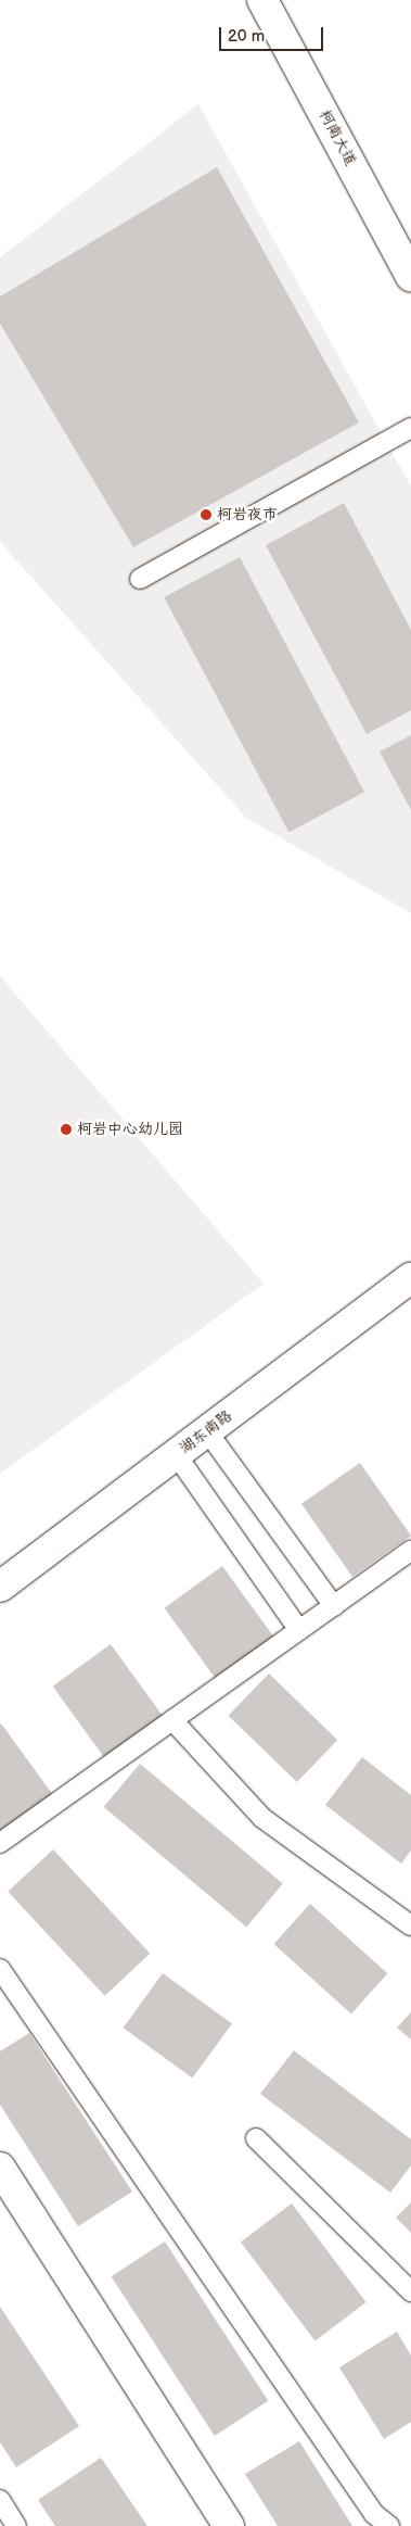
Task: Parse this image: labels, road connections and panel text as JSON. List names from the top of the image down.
{
  "streets": {
    "street": ["柯南大道", "湖东南路"]
  },
  "places": ["柯岩夜市", "柯岩中心幼儿园"],
  "scale_bar": "20 m"
}
